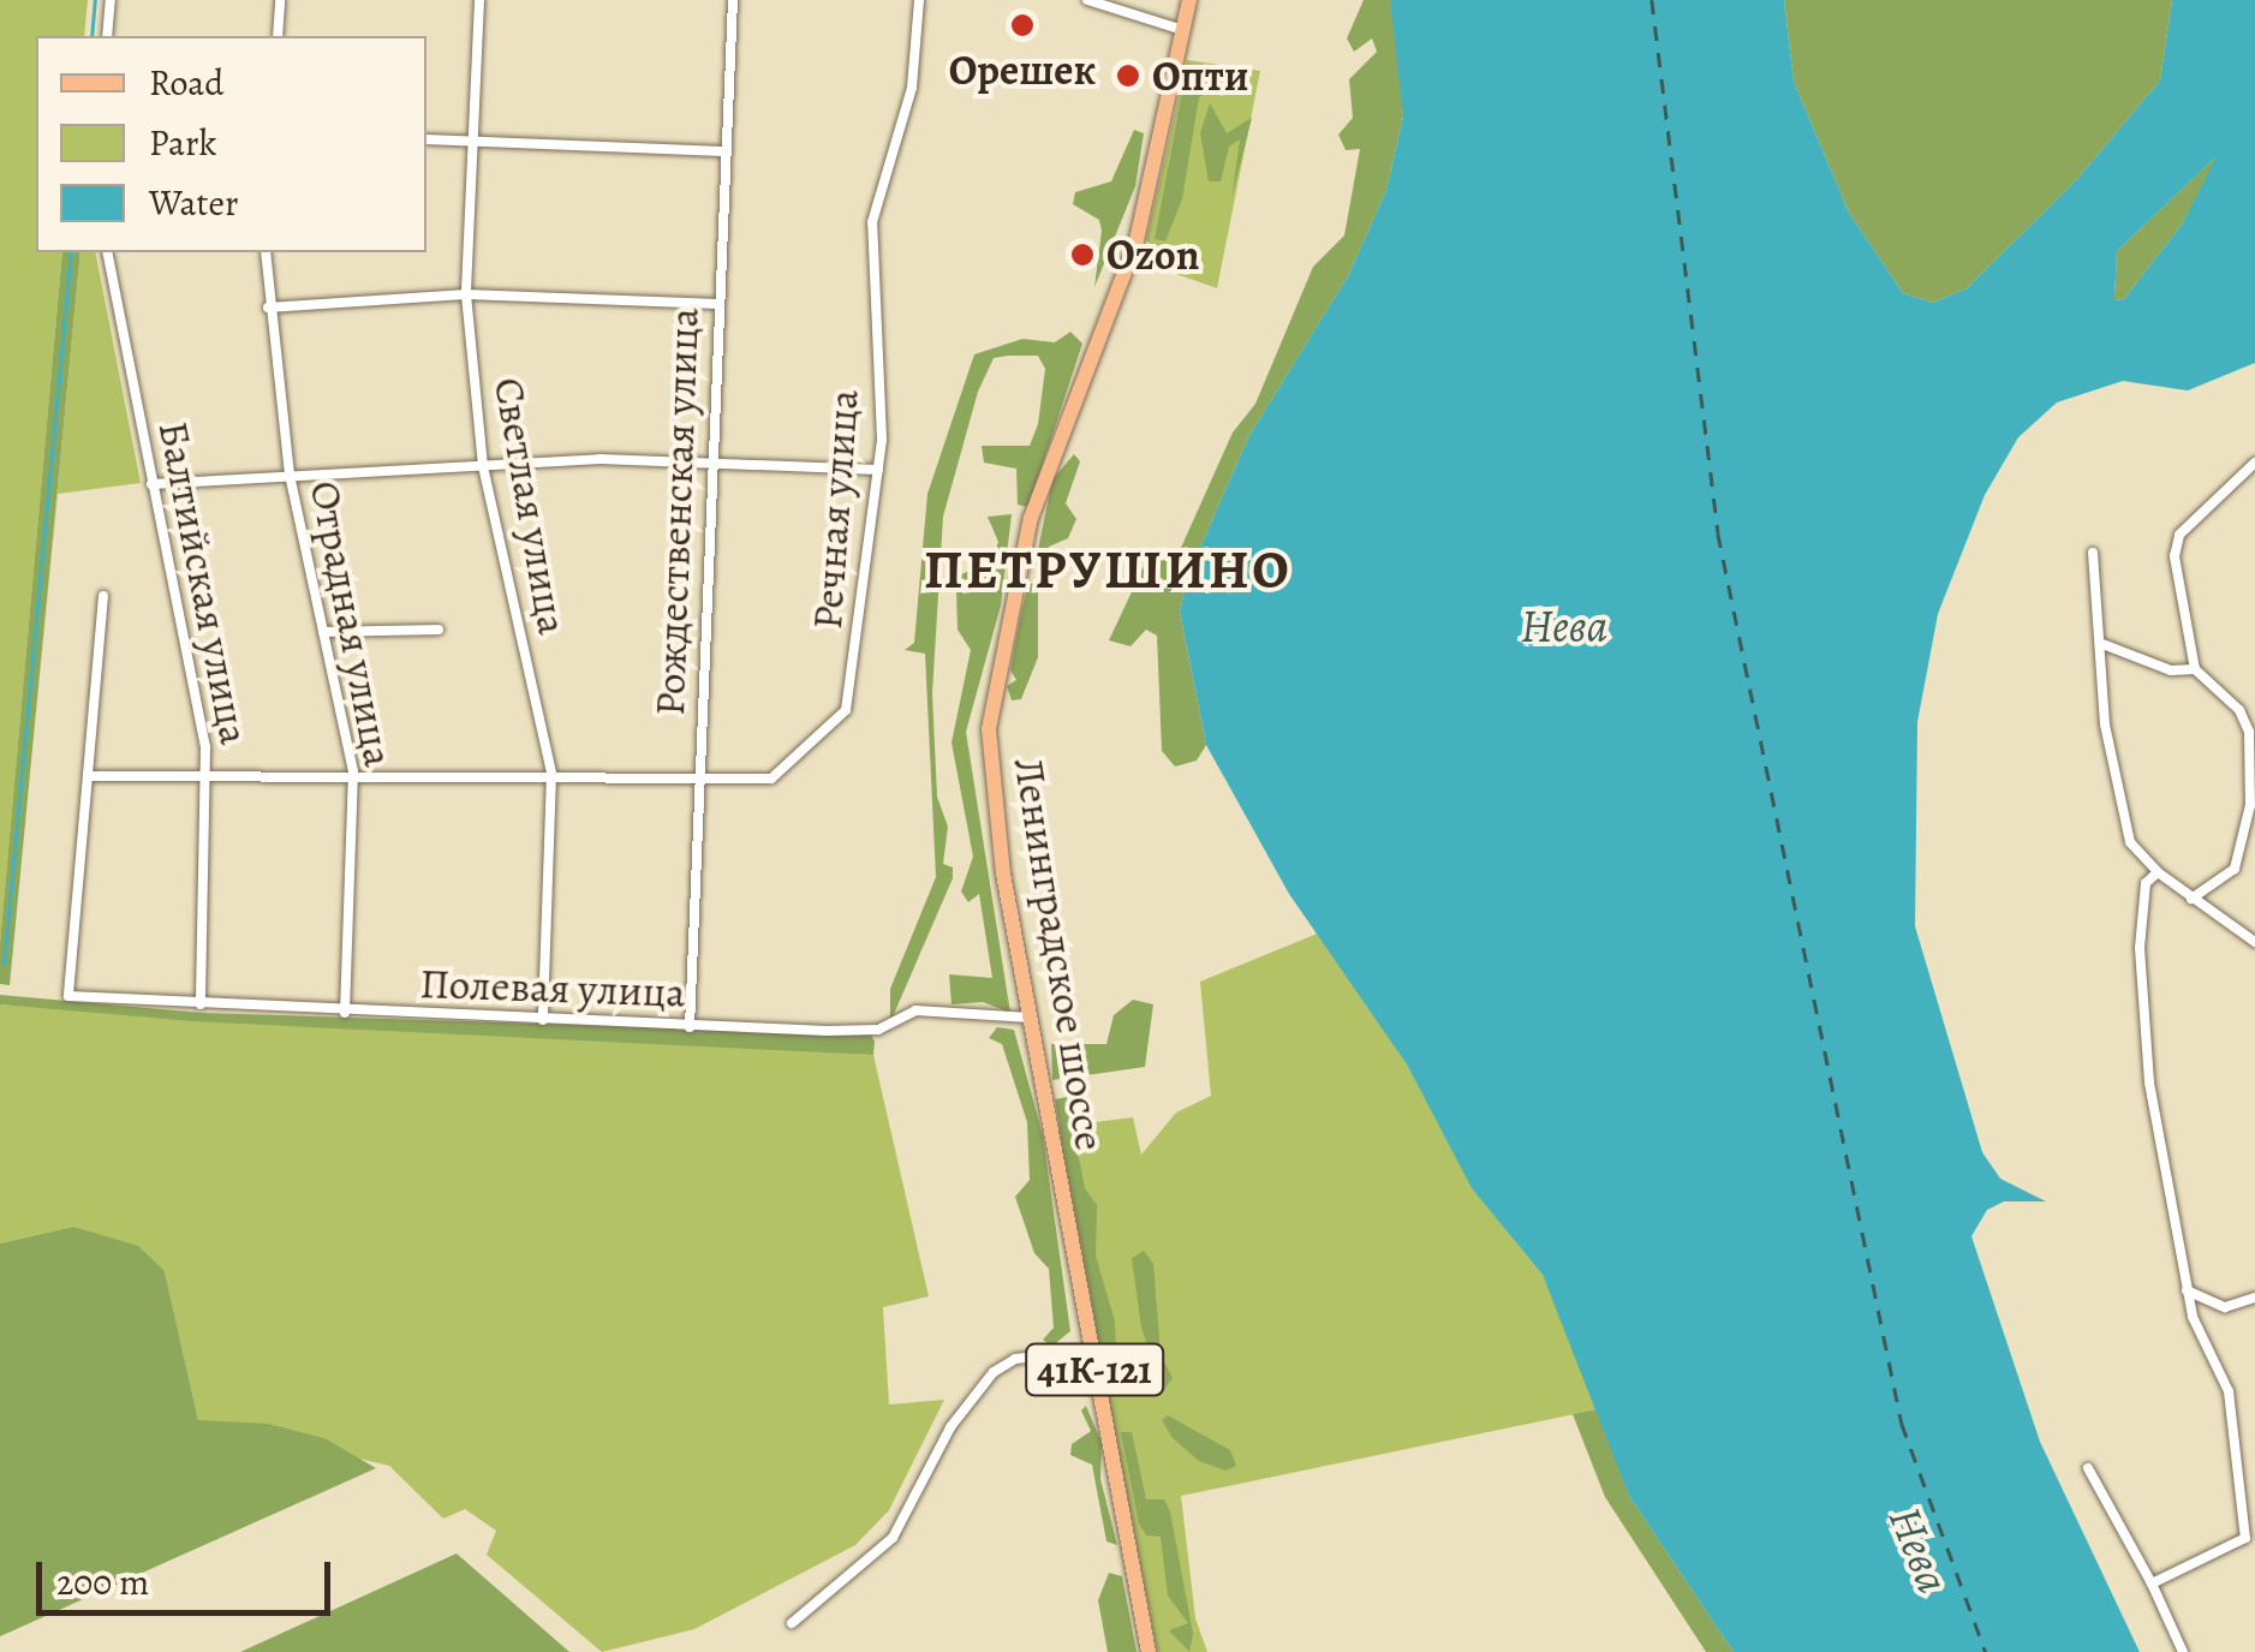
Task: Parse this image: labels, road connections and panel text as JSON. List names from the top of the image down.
{
  "streets": {
    "main road": ["Ленинградское шоссе", "41К-121"],
    "street": [
      "Светлая улица",
      "Речная улица",
      "Рождественская улица",
      "Балтийская улица",
      "Отрадная улица",
      "Полевая улица"
    ]
  },
  "crossings": [
    ["Светлая улица", "Речная улица"],
    ["Светлая улица", "Полевая улица"],
    ["Речная улица", "Рождественская улица"],
    ["Речная улица", "Балтийская улица"],
    ["Речная улица", "Отрадная улица"],
    ["Речная улица", "Полевая улица"],
    ["Рождественская улица", "Полевая улица"],
    ["Балтийская улица", "Полевая улица"],
    ["Отрадная улица", "Полевая улица"],
    ["Ленинградское шоссе", "Полевая улица"]
  ],
  "districts": ["ПЕТРУШИНО"],
  "water": ["Нева"],
  "places": ["Орешек", "Опти", "Ozon"],
  "legend": ["Road", "Park", "Water"],
  "scale_bar": "200 m"
}
